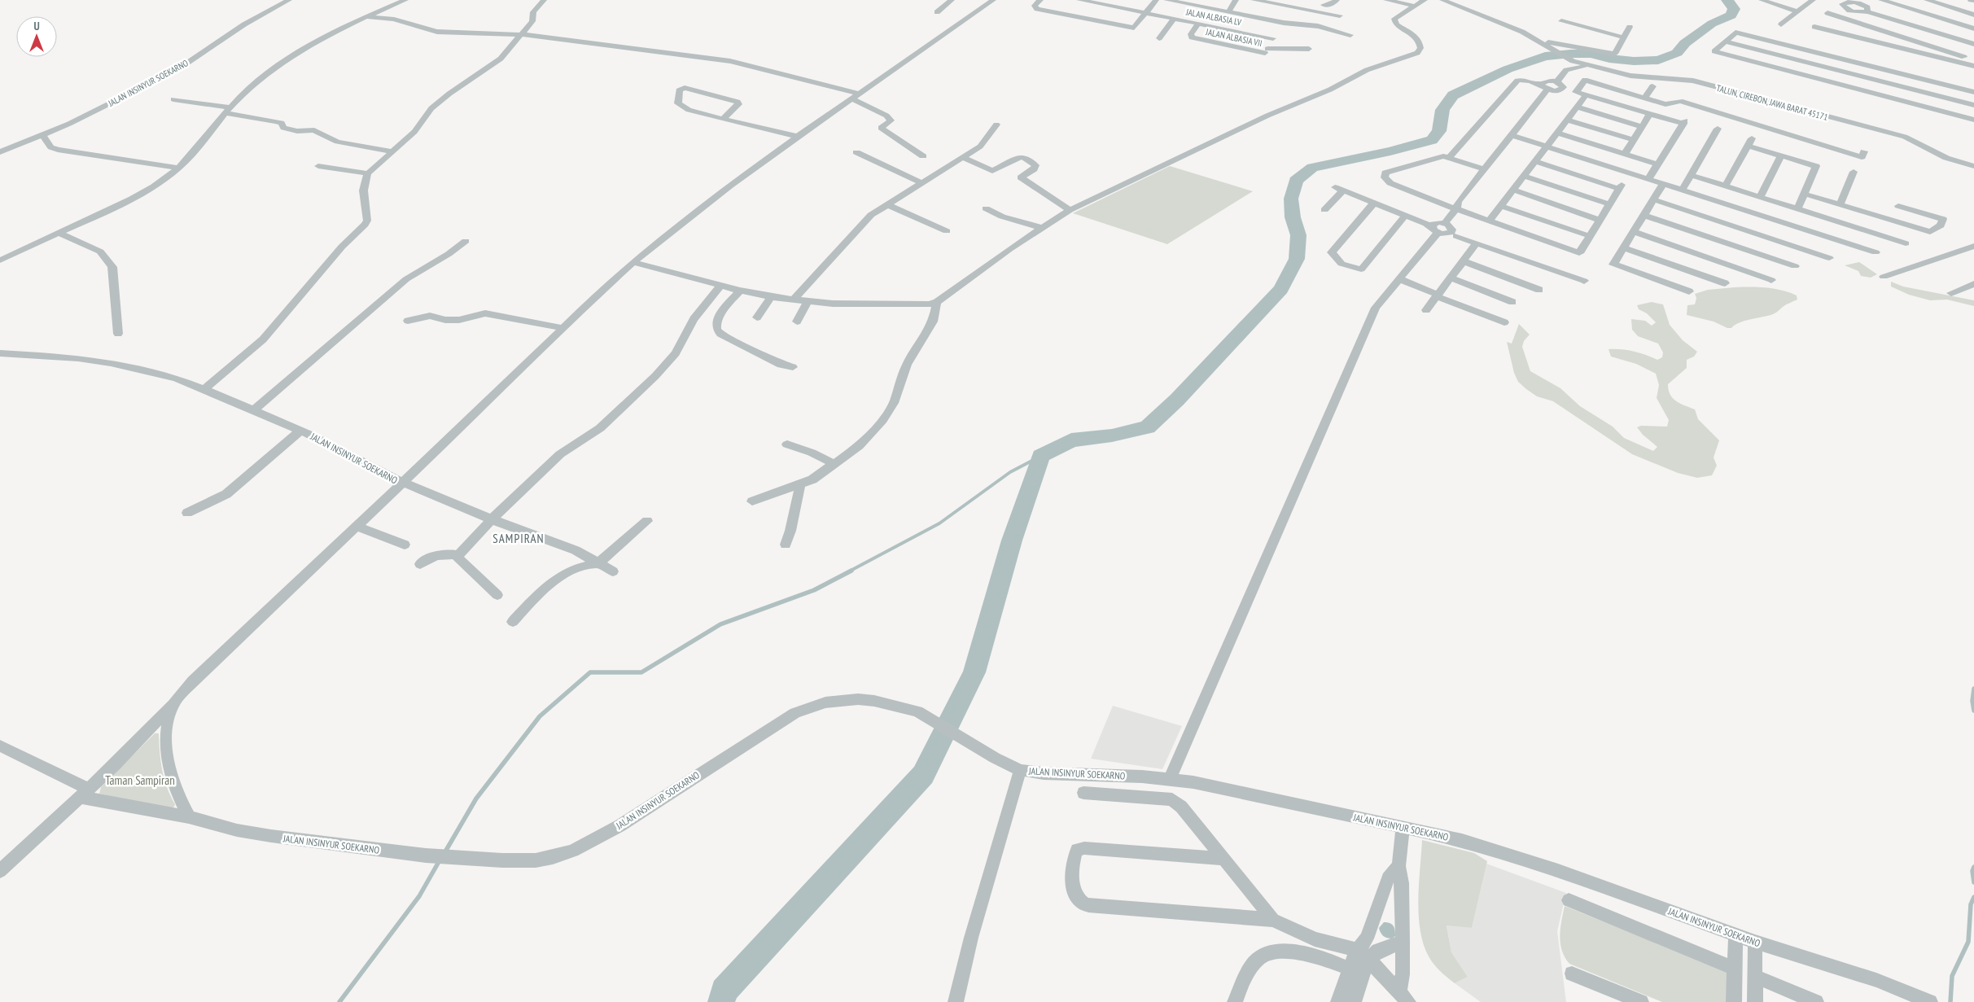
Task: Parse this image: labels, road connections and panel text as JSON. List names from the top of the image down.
{
  "streets": {
    "street": [
      "JALAN ALBASIA LV",
      "JALAN ALBASIA VII",
      "JALAN INSINYUR SOEKARNO",
      "TALUN, CIREBON, JAWA BARAT 45171"
    ]
  },
  "crossings": [
    ["JALAN ALBASIA LV", "JALAN ALBASIA VII"]
  ],
  "districts": ["SAMPIRAN"],
  "parks": ["Taman Sampiran"],
  "north": "top"
}
